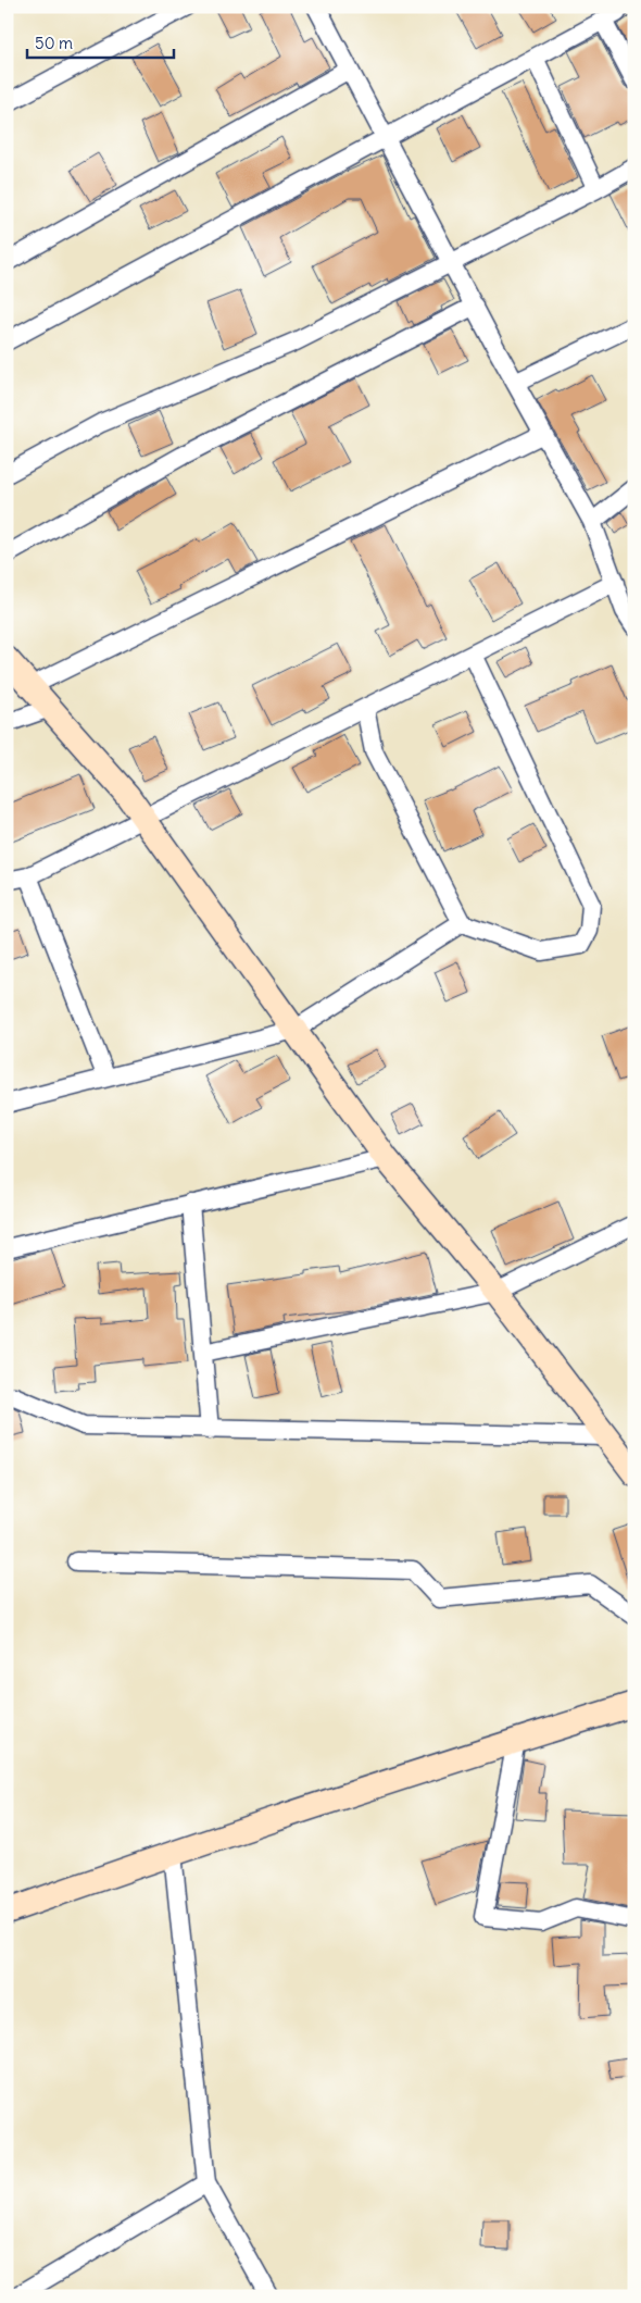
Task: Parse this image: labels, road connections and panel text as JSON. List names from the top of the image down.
{
  "scale_bar": "50 m"
}
